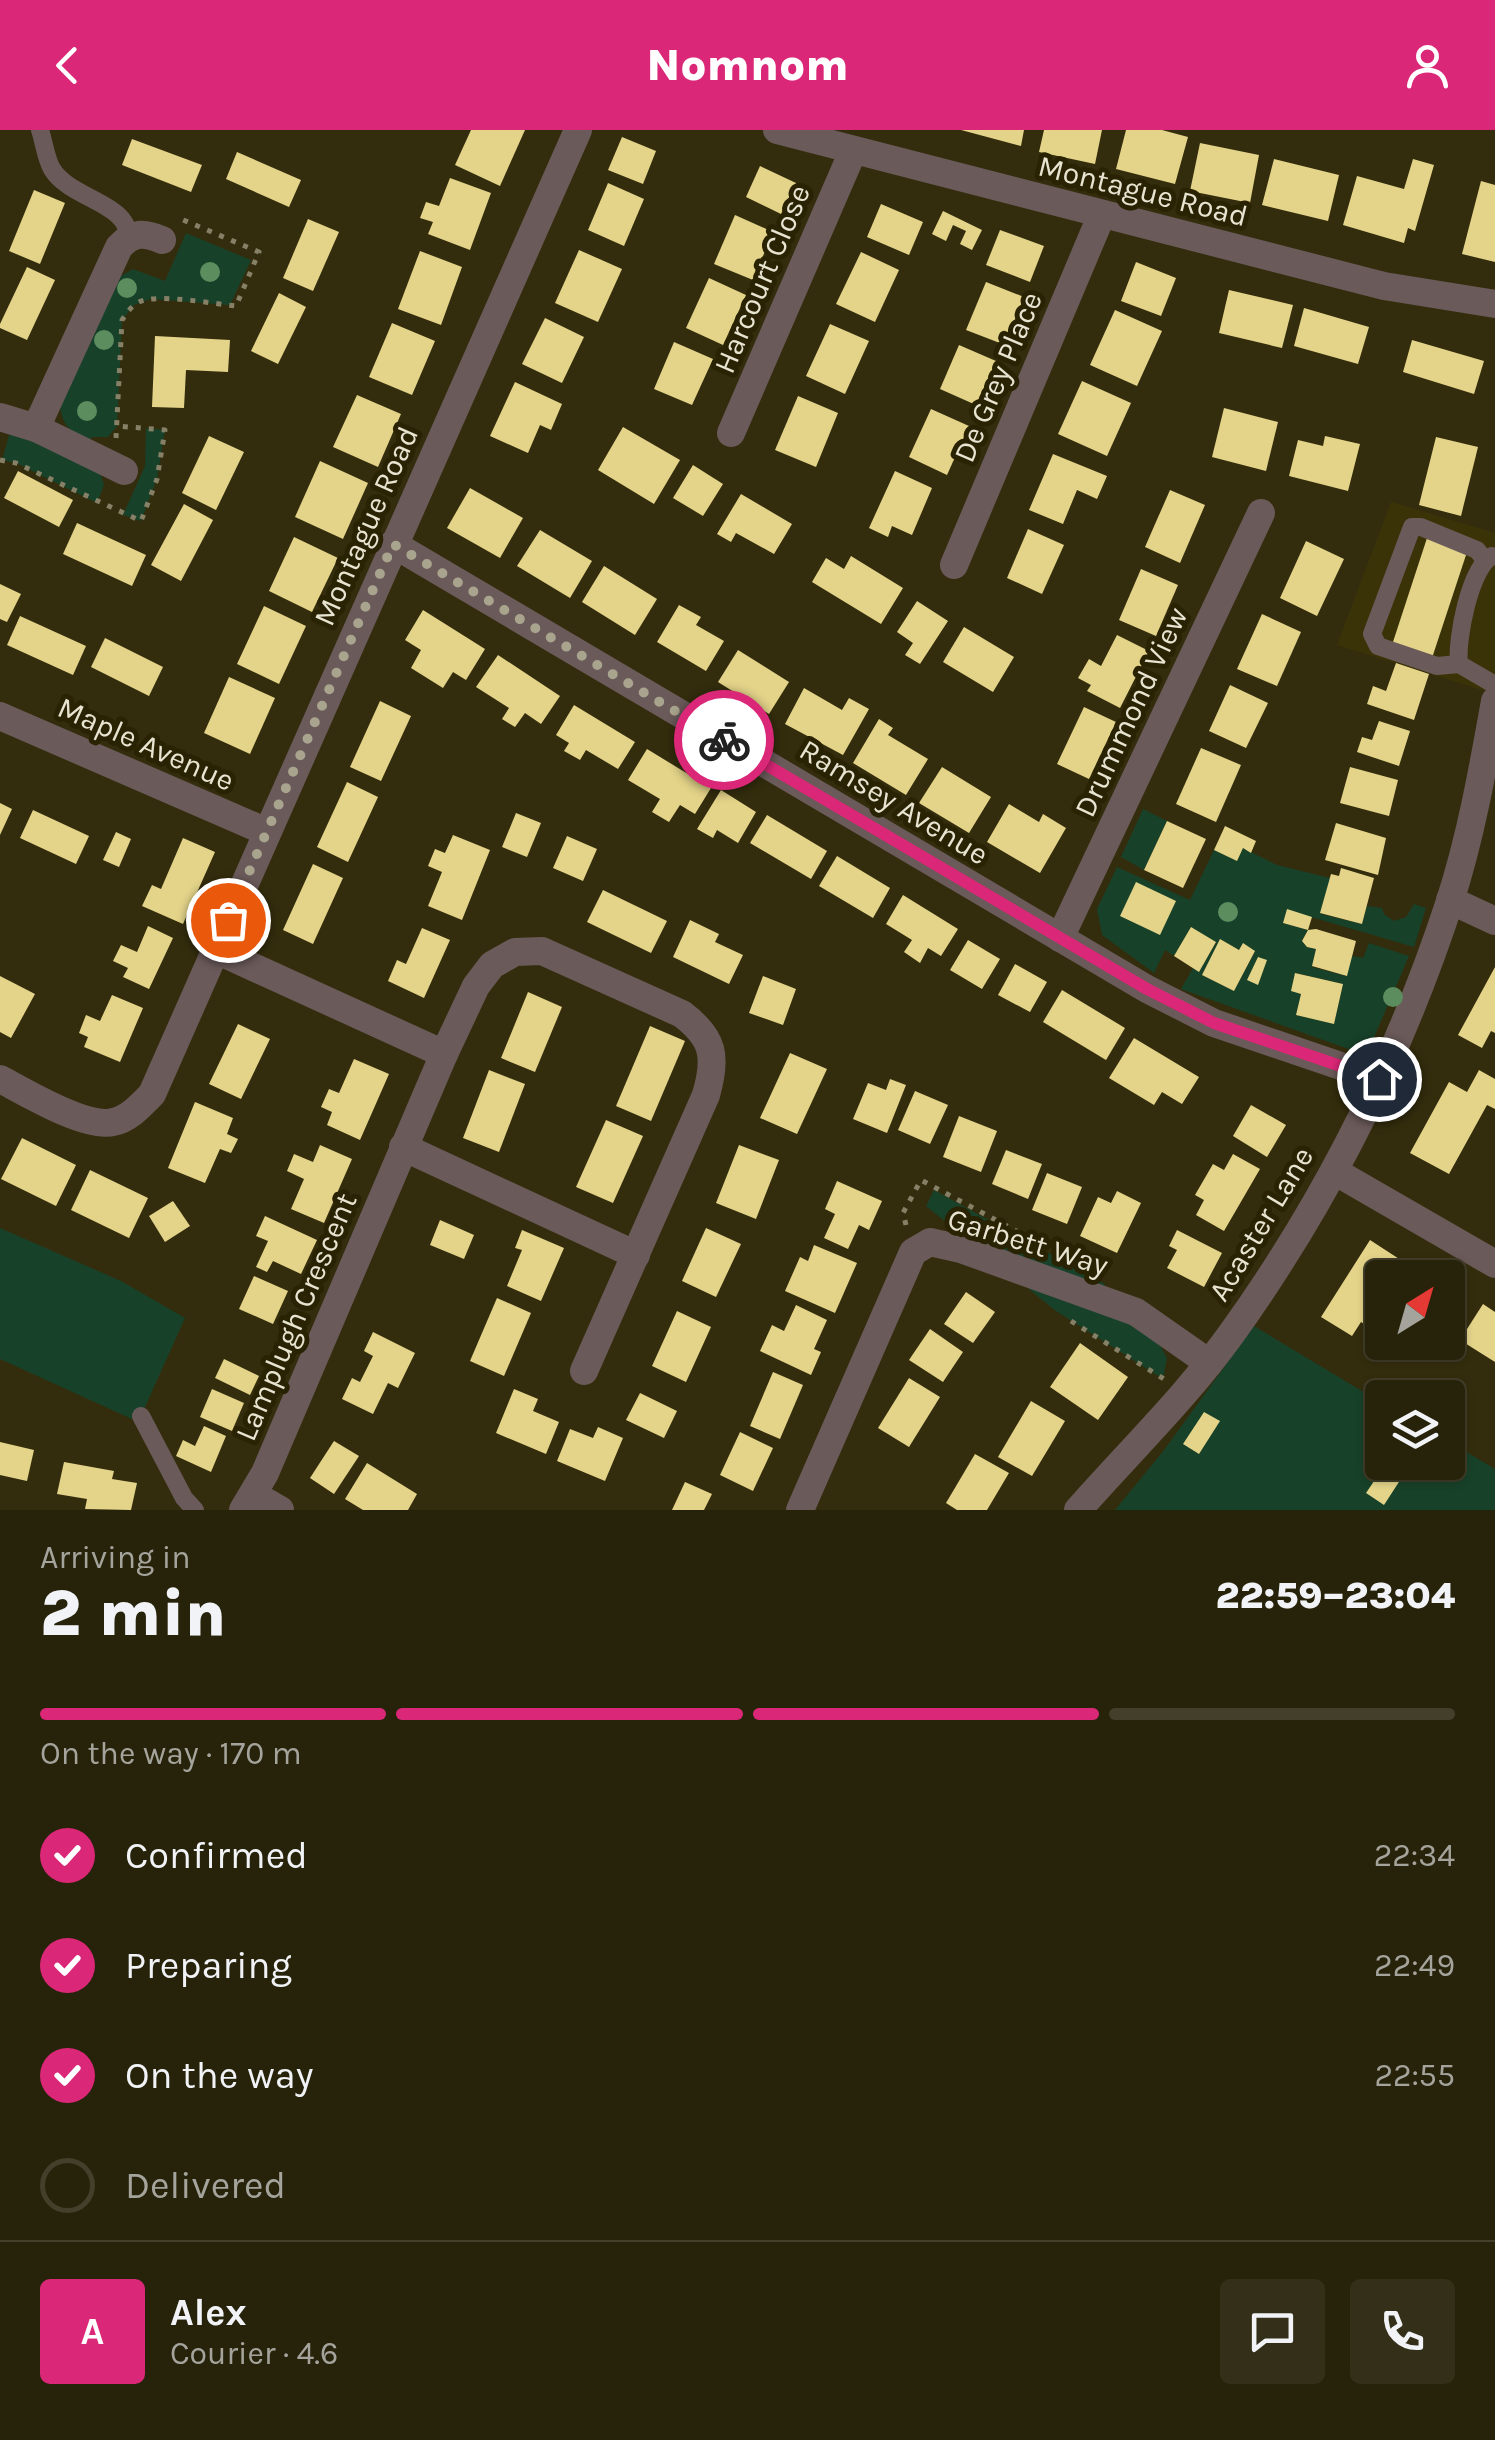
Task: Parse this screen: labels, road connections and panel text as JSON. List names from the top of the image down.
{
  "streets": {
    "street": [
      "Montague Road",
      "Harcourt Close",
      "De Grey Place",
      "Drummond View",
      "Maple Avenue",
      "Ramsey Avenue",
      "Acaster Lane",
      "Garbett Way",
      "Lamplugh Crescent"
    ]
  },
  "crossings": [
    ["Montague Road", "Harcourt Close"],
    ["Montague Road", "De Grey Place"],
    ["Montague Road", "Maple Avenue"],
    ["Montague Road", "Ramsey Avenue"],
    ["Drummond View", "Ramsey Avenue"],
    ["Ramsey Avenue", "Acaster Lane"],
    ["Acaster Lane", "Garbett Way"]
  ],
  "north": "top right",
  "page": {
    "header": "Nomnom",
    "heading": ["2 min", "Arriving in", "22:59–23:04"],
    "panel": ["Alex", "Courier · 4.6"],
    "bar": "On the way · 170 m",
    "list": [
      ["Confirmed", "22:34"],
      ["Preparing", "22:49"],
      ["On the way", "22:55"],
      "Delivered"
    ],
    "round": "A"
  }
}
